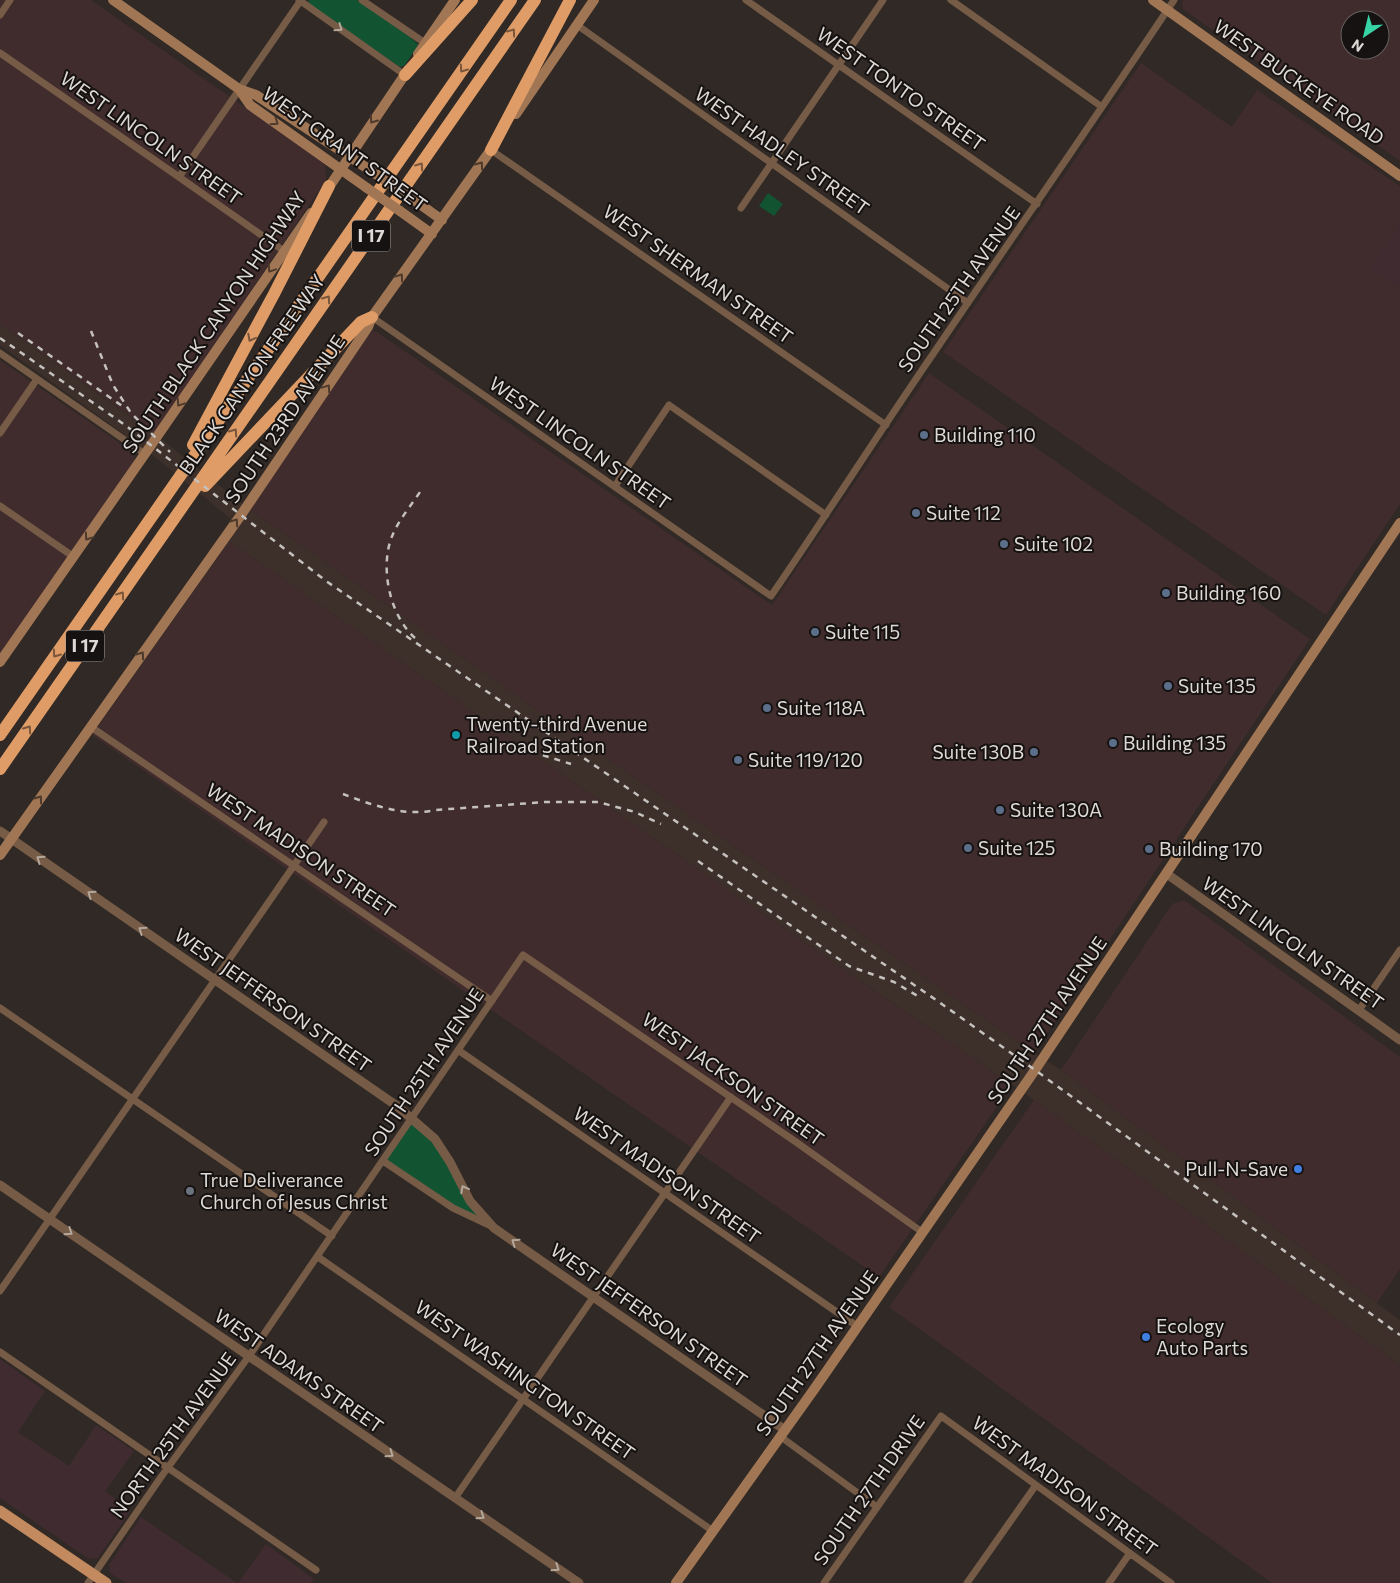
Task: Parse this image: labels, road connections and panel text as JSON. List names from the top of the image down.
{
  "streets": {
    "highway": ["I 17", "BLACK CANYON FREEWAY"],
    "main road": [
      "WEST BUCKEYE ROAD",
      "WEST GRANT STREET",
      "SOUTH BLACK CANYON HIGHWAY",
      "SOUTH 23RD AVENUE",
      "SOUTH 27TH AVENUE"
    ],
    "street": [
      "WEST TONTO STREET",
      "WEST LINCOLN STREET",
      "WEST HADLEY STREET",
      "WEST SHERMAN STREET",
      "SOUTH 25TH AVENUE",
      "WEST MADISON STREET",
      "WEST JEFFERSON STREET",
      "WEST JACKSON STREET",
      "WEST ADAMS STREET",
      "WEST WASHINGTON STREET",
      "NORTH 25TH AVENUE",
      "SOUTH 27TH DRIVE"
    ]
  },
  "crossings": [
    ["WEST BUCKEYE ROAD", "SOUTH 25TH AVENUE"],
    ["WEST TONTO STREET", "SOUTH 25TH AVENUE"],
    ["WEST LINCOLN STREET", "SOUTH 25TH AVENUE"],
    ["WEST LINCOLN STREET", "SOUTH BLACK CANYON HIGHWAY"],
    ["WEST LINCOLN STREET", "SOUTH 23RD AVENUE"],
    ["WEST LINCOLN STREET", "SOUTH 27TH AVENUE"],
    ["WEST GRANT STREET", "SOUTH BLACK CANYON HIGHWAY"],
    ["WEST GRANT STREET", "SOUTH 23RD AVENUE"],
    ["WEST HADLEY STREET", "SOUTH 25TH AVENUE"],
    ["WEST HADLEY STREET", "SOUTH 23RD AVENUE"],
    ["WEST SHERMAN STREET", "SOUTH 25TH AVENUE"],
    ["WEST SHERMAN STREET", "SOUTH 23RD AVENUE"],
    ["SOUTH 25TH AVENUE", "WEST MADISON STREET"],
    ["SOUTH 25TH AVENUE", "WEST JEFFERSON STREET"],
    ["SOUTH 25TH AVENUE", "WEST JACKSON STREET"],
    ["SOUTH 25TH AVENUE", "WEST WASHINGTON STREET"],
    ["SOUTH 25TH AVENUE", "NORTH 25TH AVENUE"],
    ["SOUTH 23RD AVENUE", "WEST MADISON STREET"],
    ["SOUTH 23RD AVENUE", "WEST JEFFERSON STREET"],
    ["WEST MADISON STREET", "SOUTH 27TH AVENUE"],
    ["WEST MADISON STREET", "SOUTH 27TH DRIVE"],
    ["WEST JEFFERSON STREET", "SOUTH 27TH AVENUE"],
    ["WEST JEFFERSON STREET", "SOUTH 27TH DRIVE"],
    ["SOUTH 27TH AVENUE", "WEST JACKSON STREET"],
    ["SOUTH 27TH AVENUE", "WEST WASHINGTON STREET"],
    ["WEST ADAMS STREET", "NORTH 25TH AVENUE"],
    ["WEST WASHINGTON STREET", "NORTH 25TH AVENUE"]
  ],
  "one_way": [
    "SOUTH BLACK CANYON HIGHWAY",
    "SOUTH 23RD AVENUE",
    "WEST JEFFERSON STREET",
    "WEST ADAMS STREET"
  ],
  "places": [
    "Building 110",
    "Suite 112",
    "Suite 102",
    "Building 160",
    "Suite 115",
    "Suite 135",
    "Suite 118A",
    "Twenty-third Avenue Railroad Station",
    "Building 135",
    "Suite 130B",
    "Suite 119/120",
    "Suite 130A",
    "Suite 125",
    "Building 170",
    "Pull-N-Save",
    "True Deliverance Church of Jesus Christ",
    "Ecology Auto Parts"
  ],
  "north": "bottom left"
}
